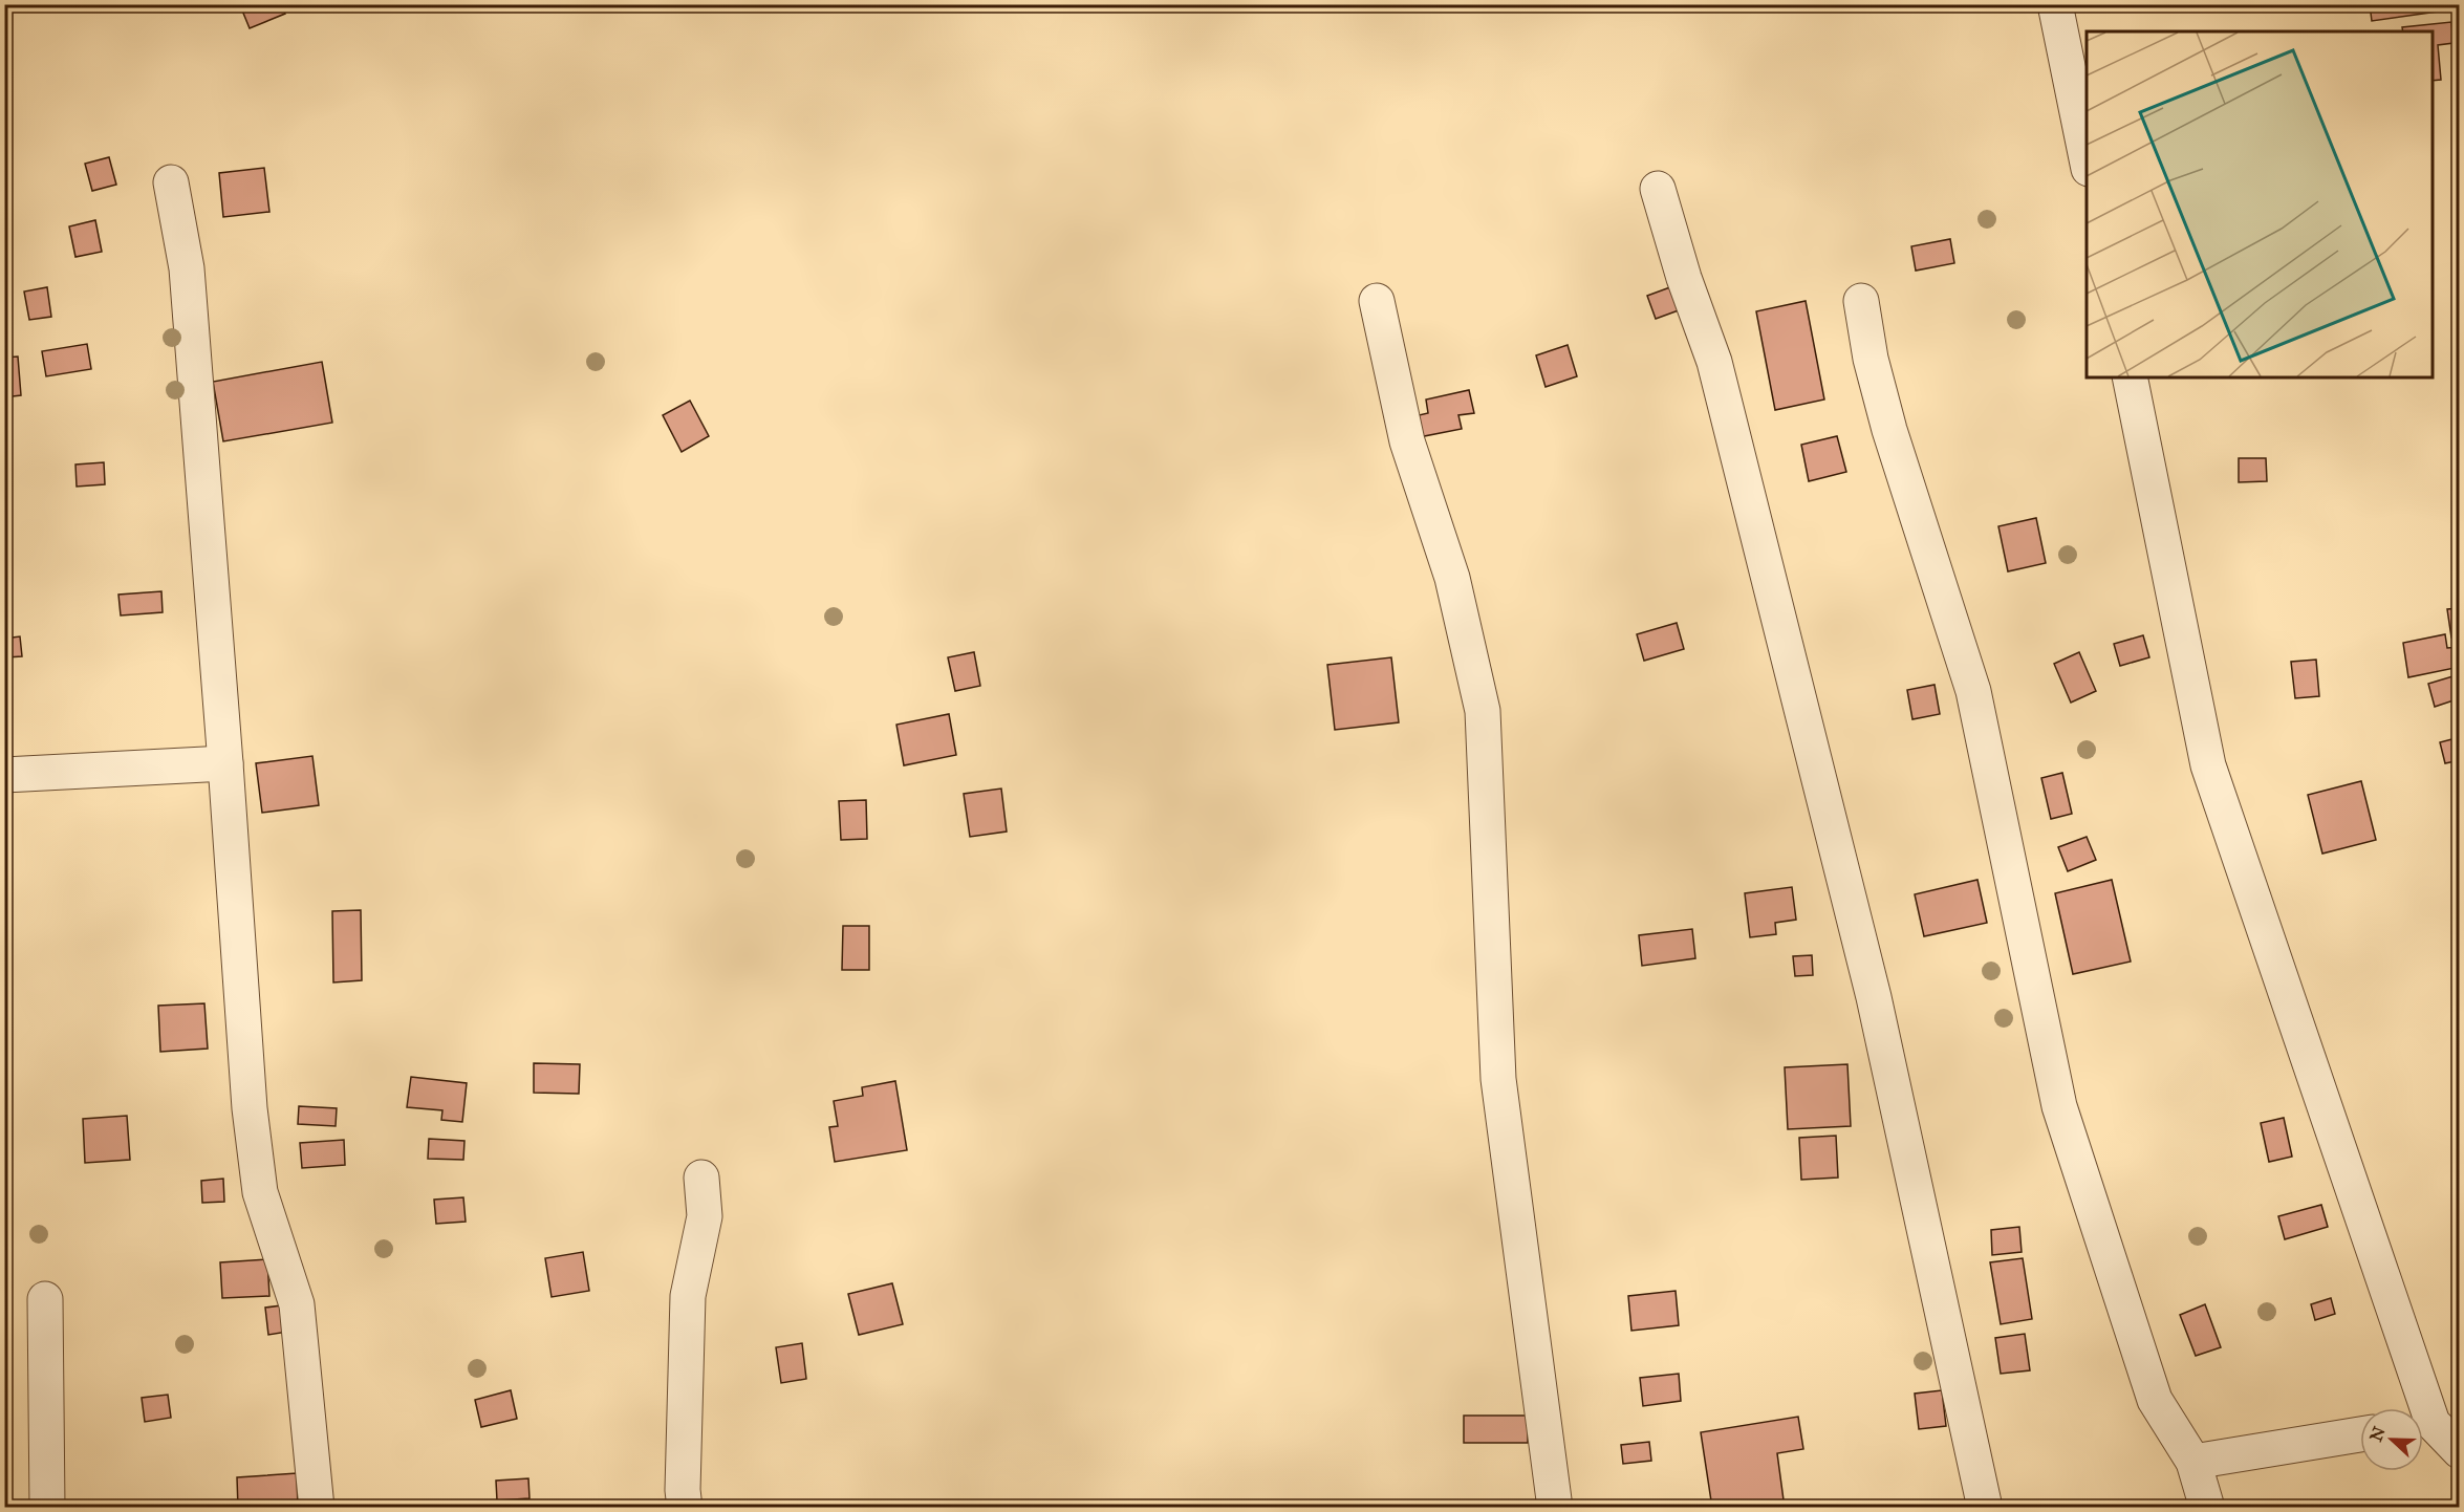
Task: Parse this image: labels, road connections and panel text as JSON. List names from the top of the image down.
{
  "north": "left"
}
